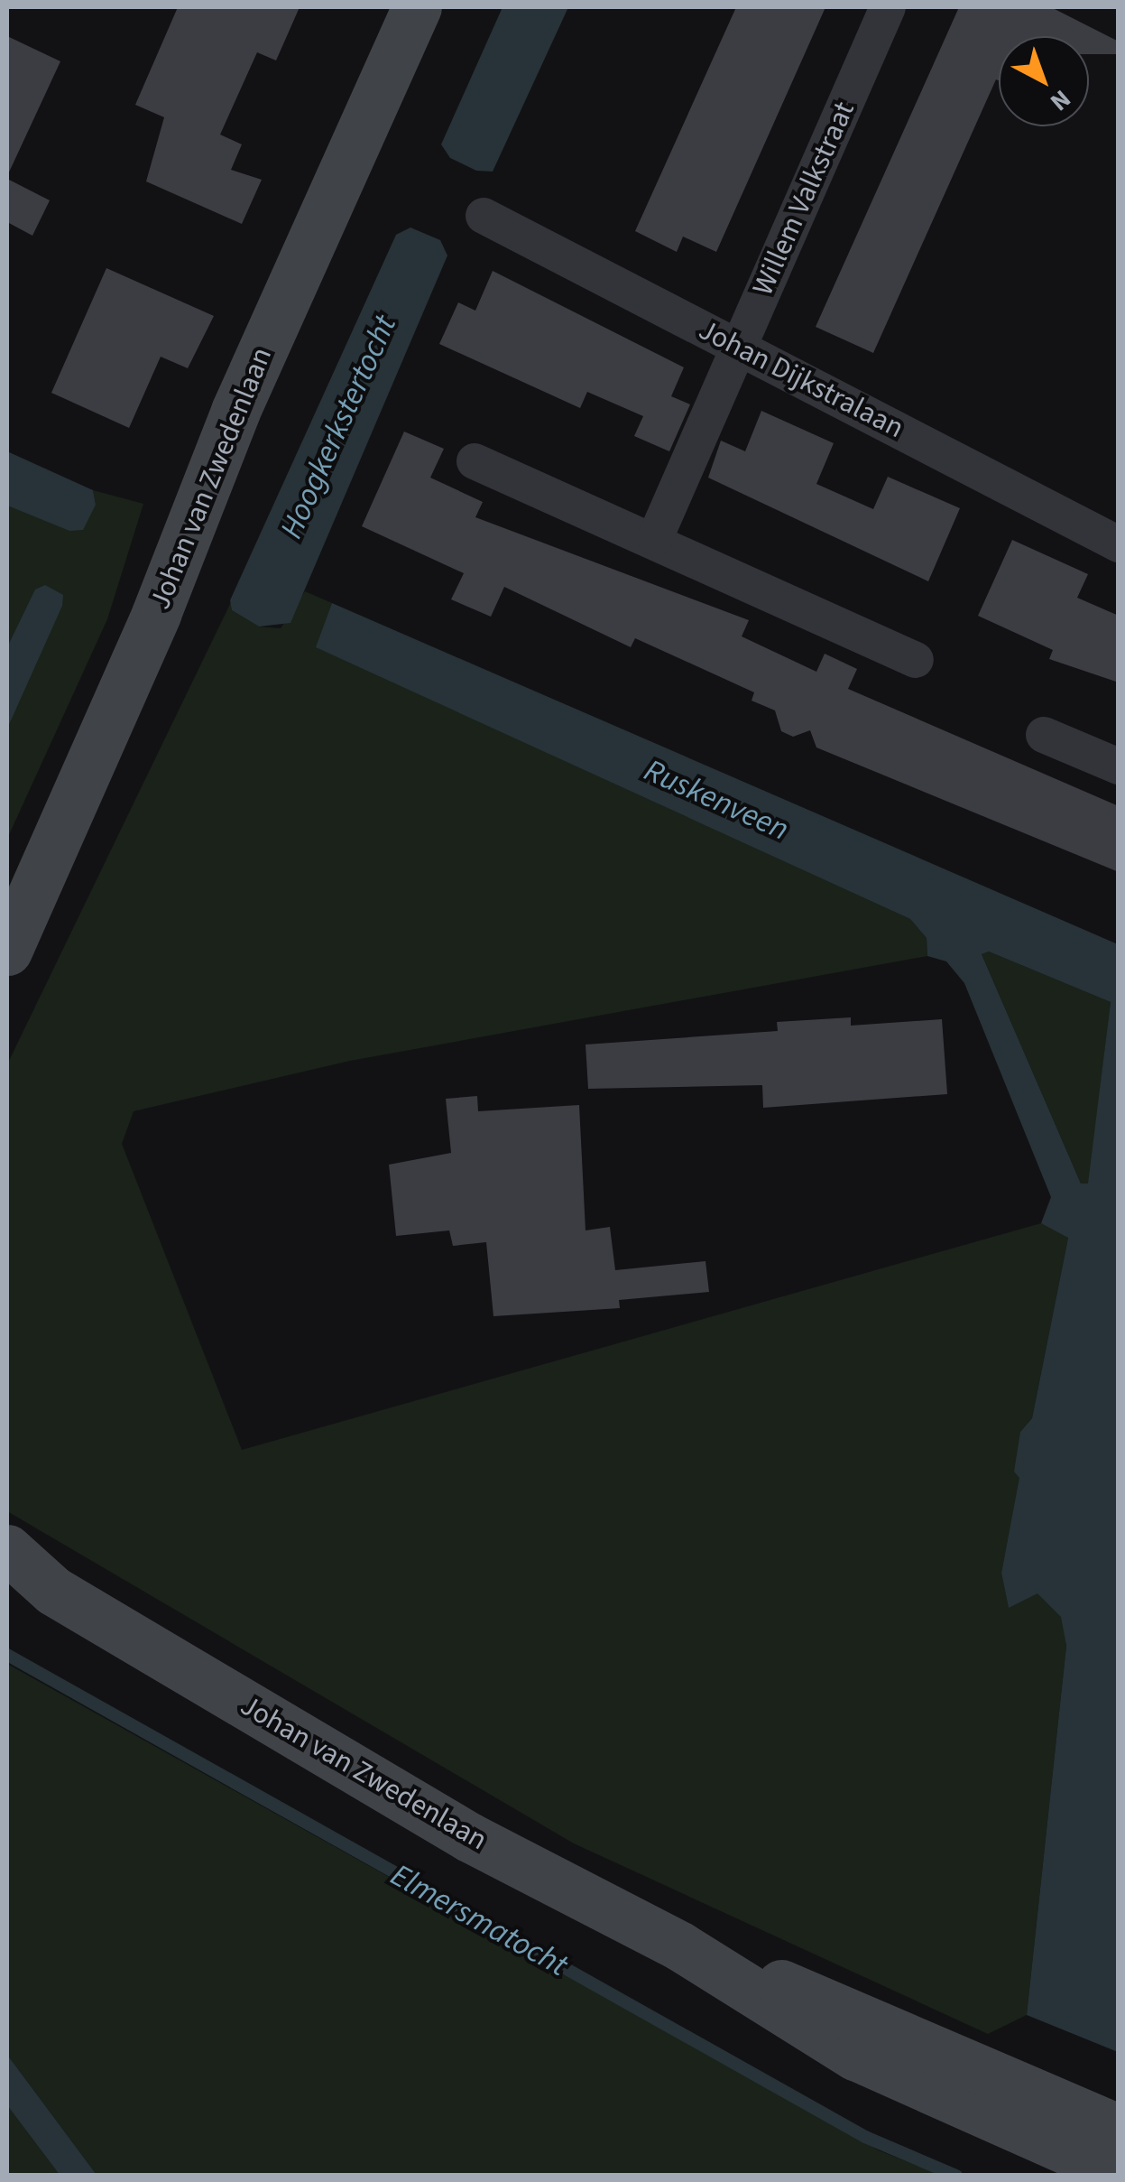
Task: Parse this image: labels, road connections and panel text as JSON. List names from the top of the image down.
{
  "streets": {
    "main road": ["Johan van Zwedenlaan"],
    "street": ["Willem Valkstraat", "Johan Dijkstralaan"]
  },
  "crossings": [
    ["Willem Valkstraat", "Johan Dijkstralaan"]
  ],
  "water": ["Hoogkerkstertocht", "Ruskenveen", "Elmersmatocht"],
  "north": "bottom right"
}
